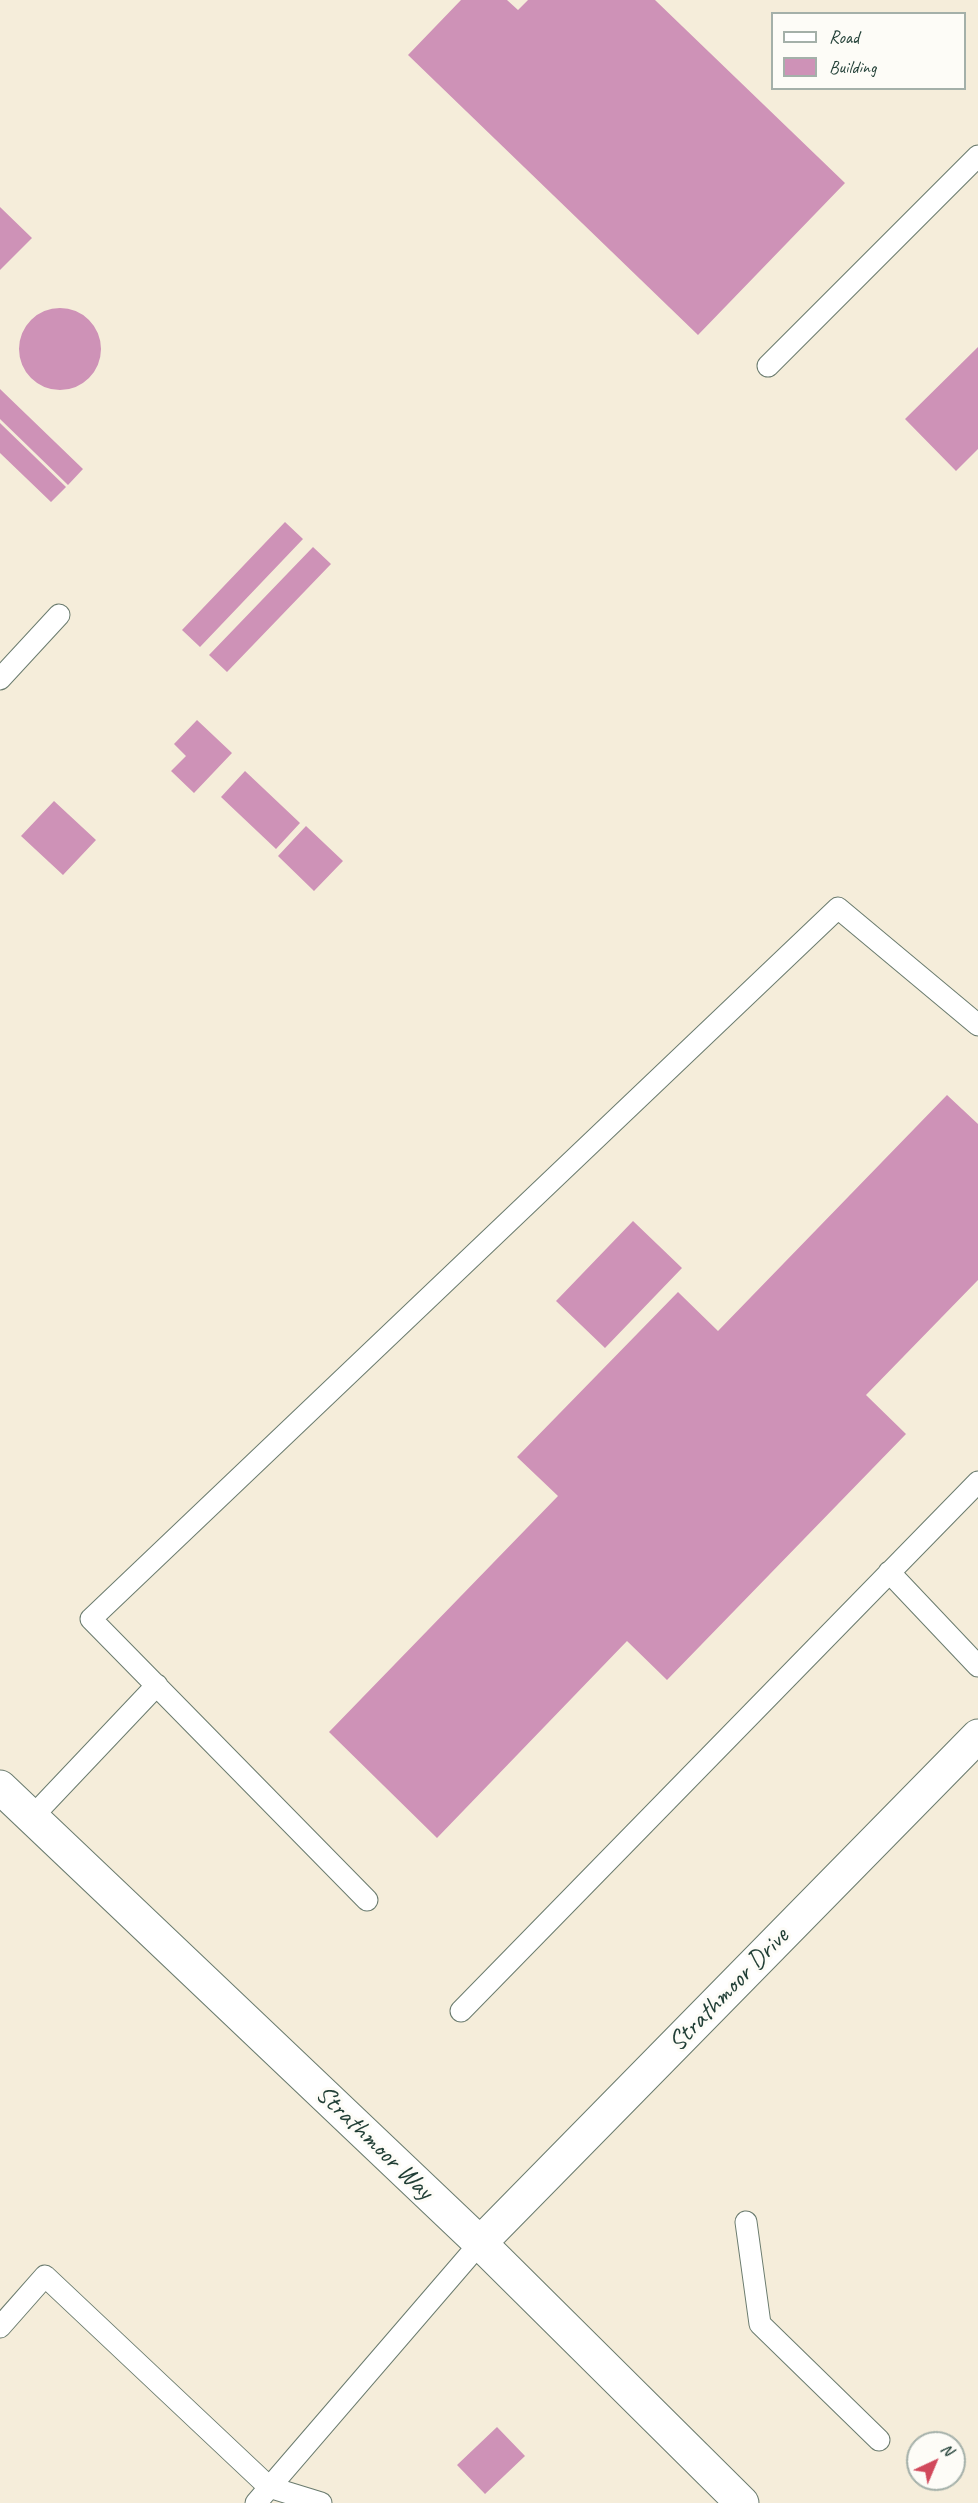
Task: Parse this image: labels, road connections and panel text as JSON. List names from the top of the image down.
{
  "streets": {
    "street": ["Strathmoor Drive", "Strathmoor Way"]
  },
  "crossings": [
    ["Strathmoor Drive", "Strathmoor Way"]
  ],
  "legend": ["Road", "Building"],
  "north": "top right"
}
